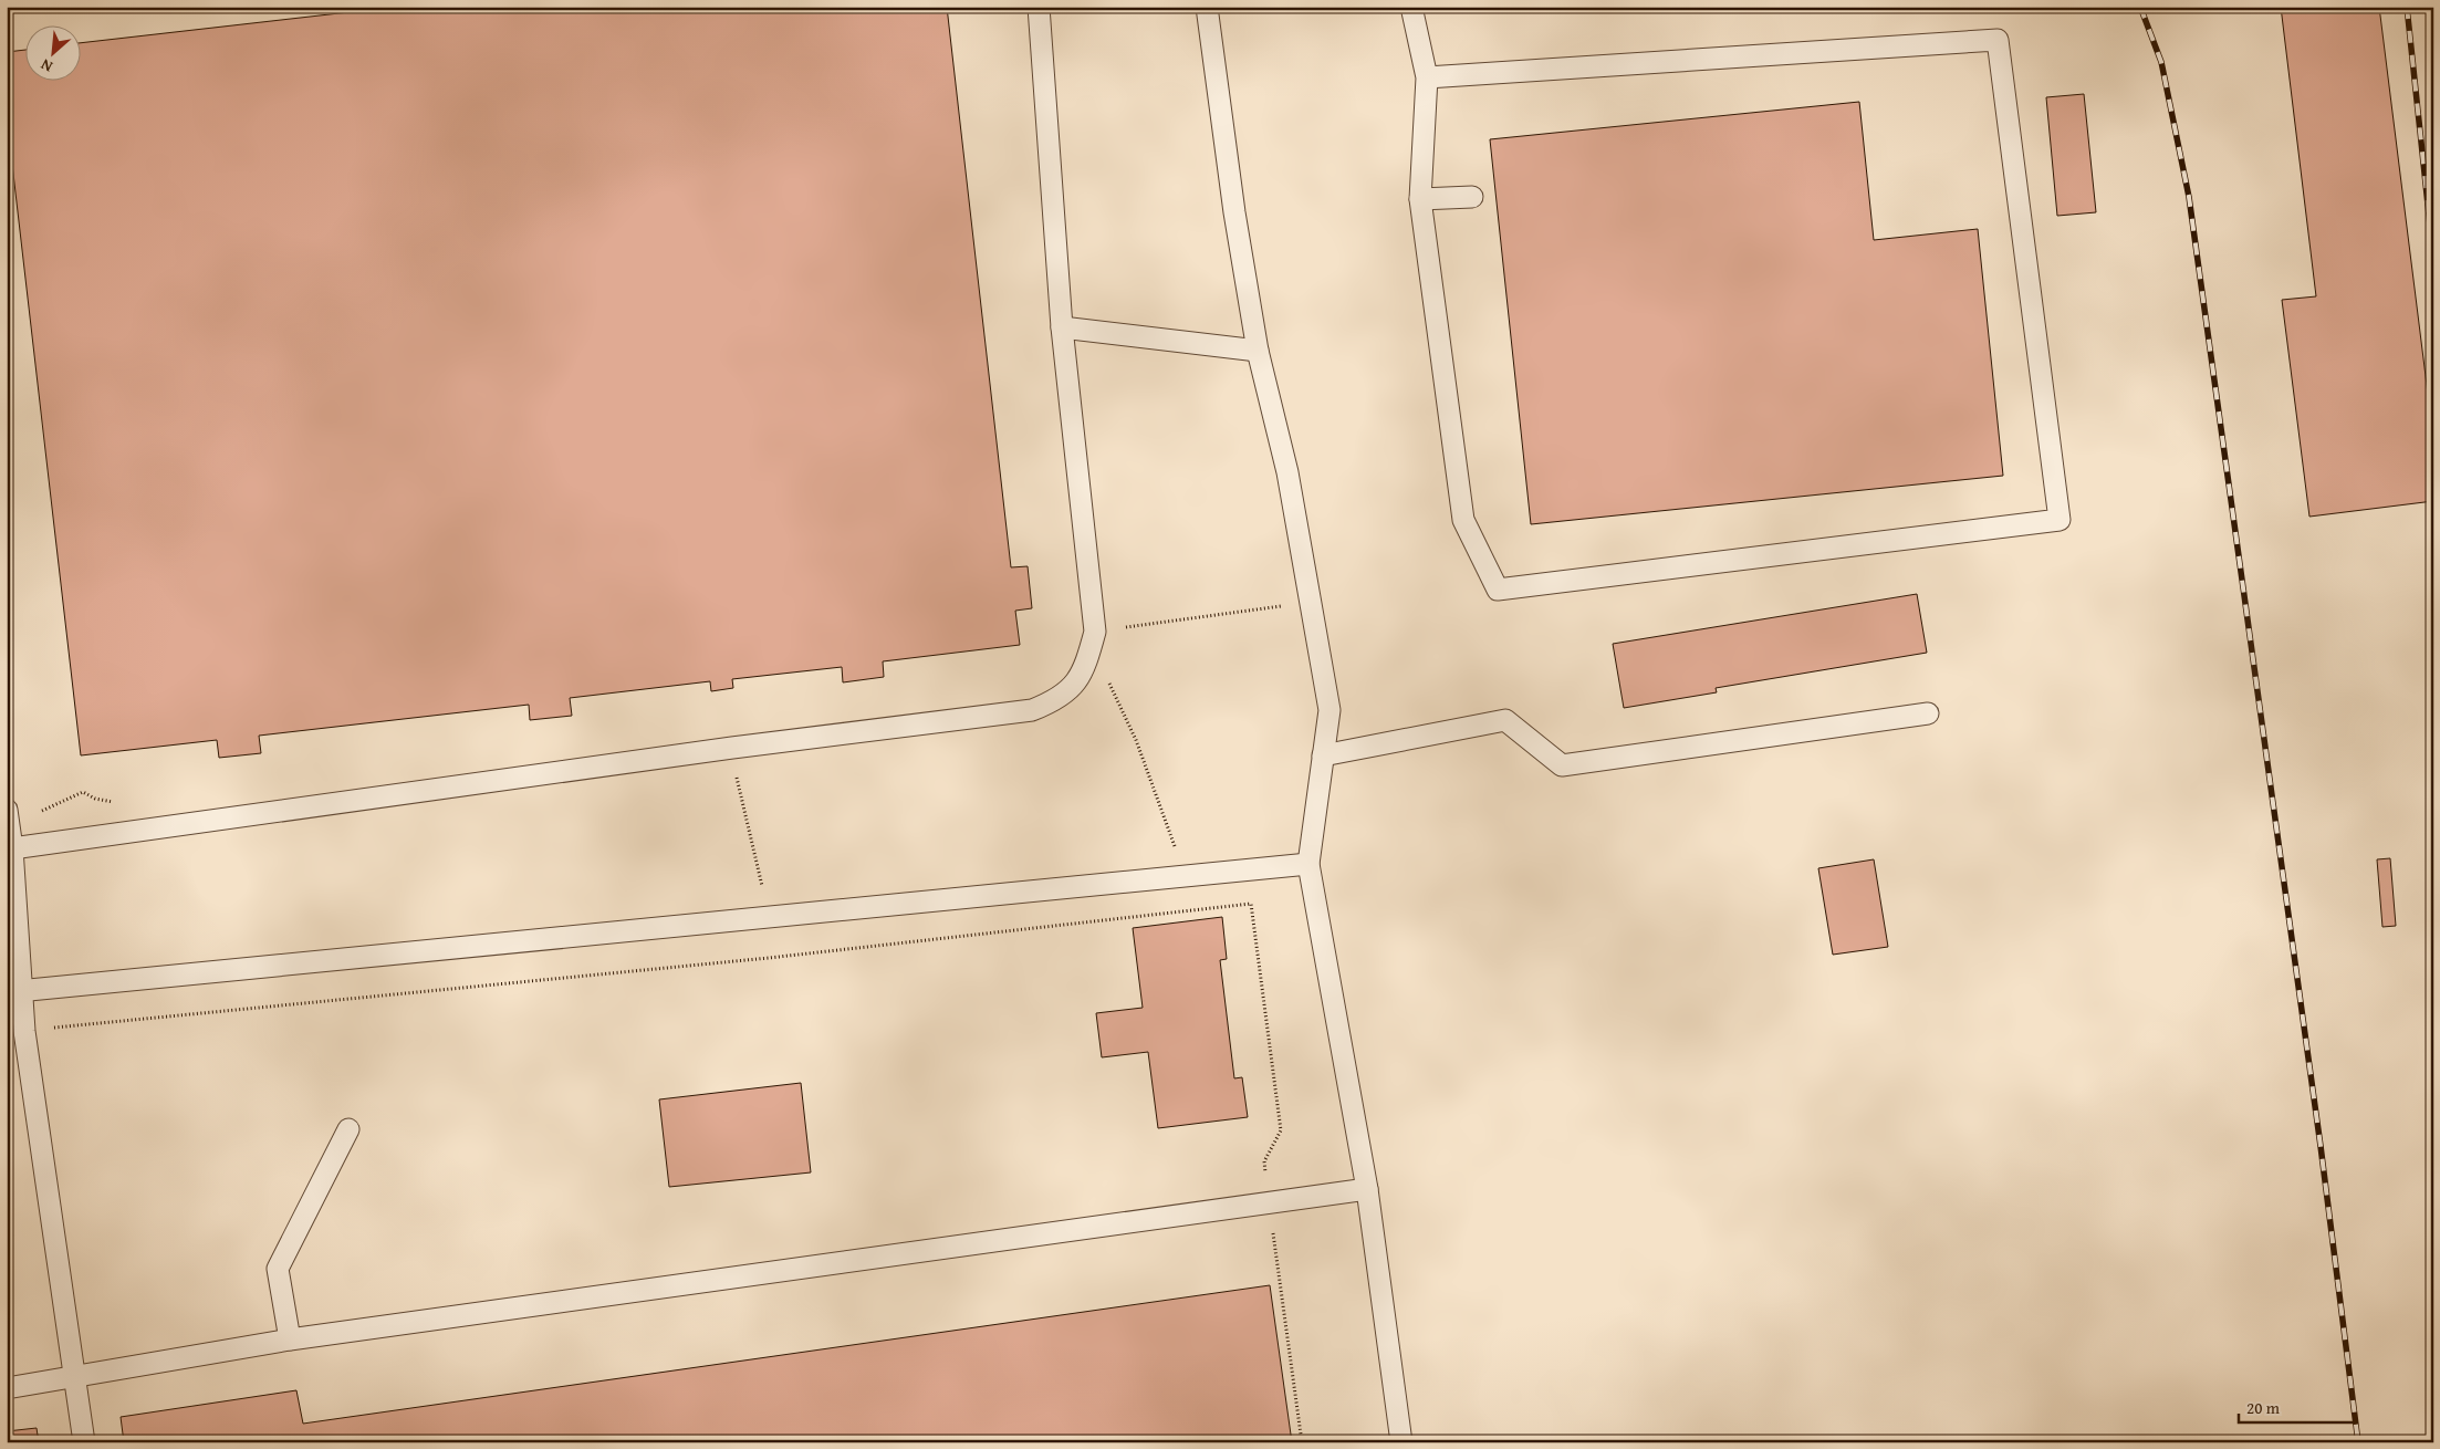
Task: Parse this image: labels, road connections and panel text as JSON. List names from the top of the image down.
{
  "scale_bar": "20 m",
  "north": "bottom left"
}
